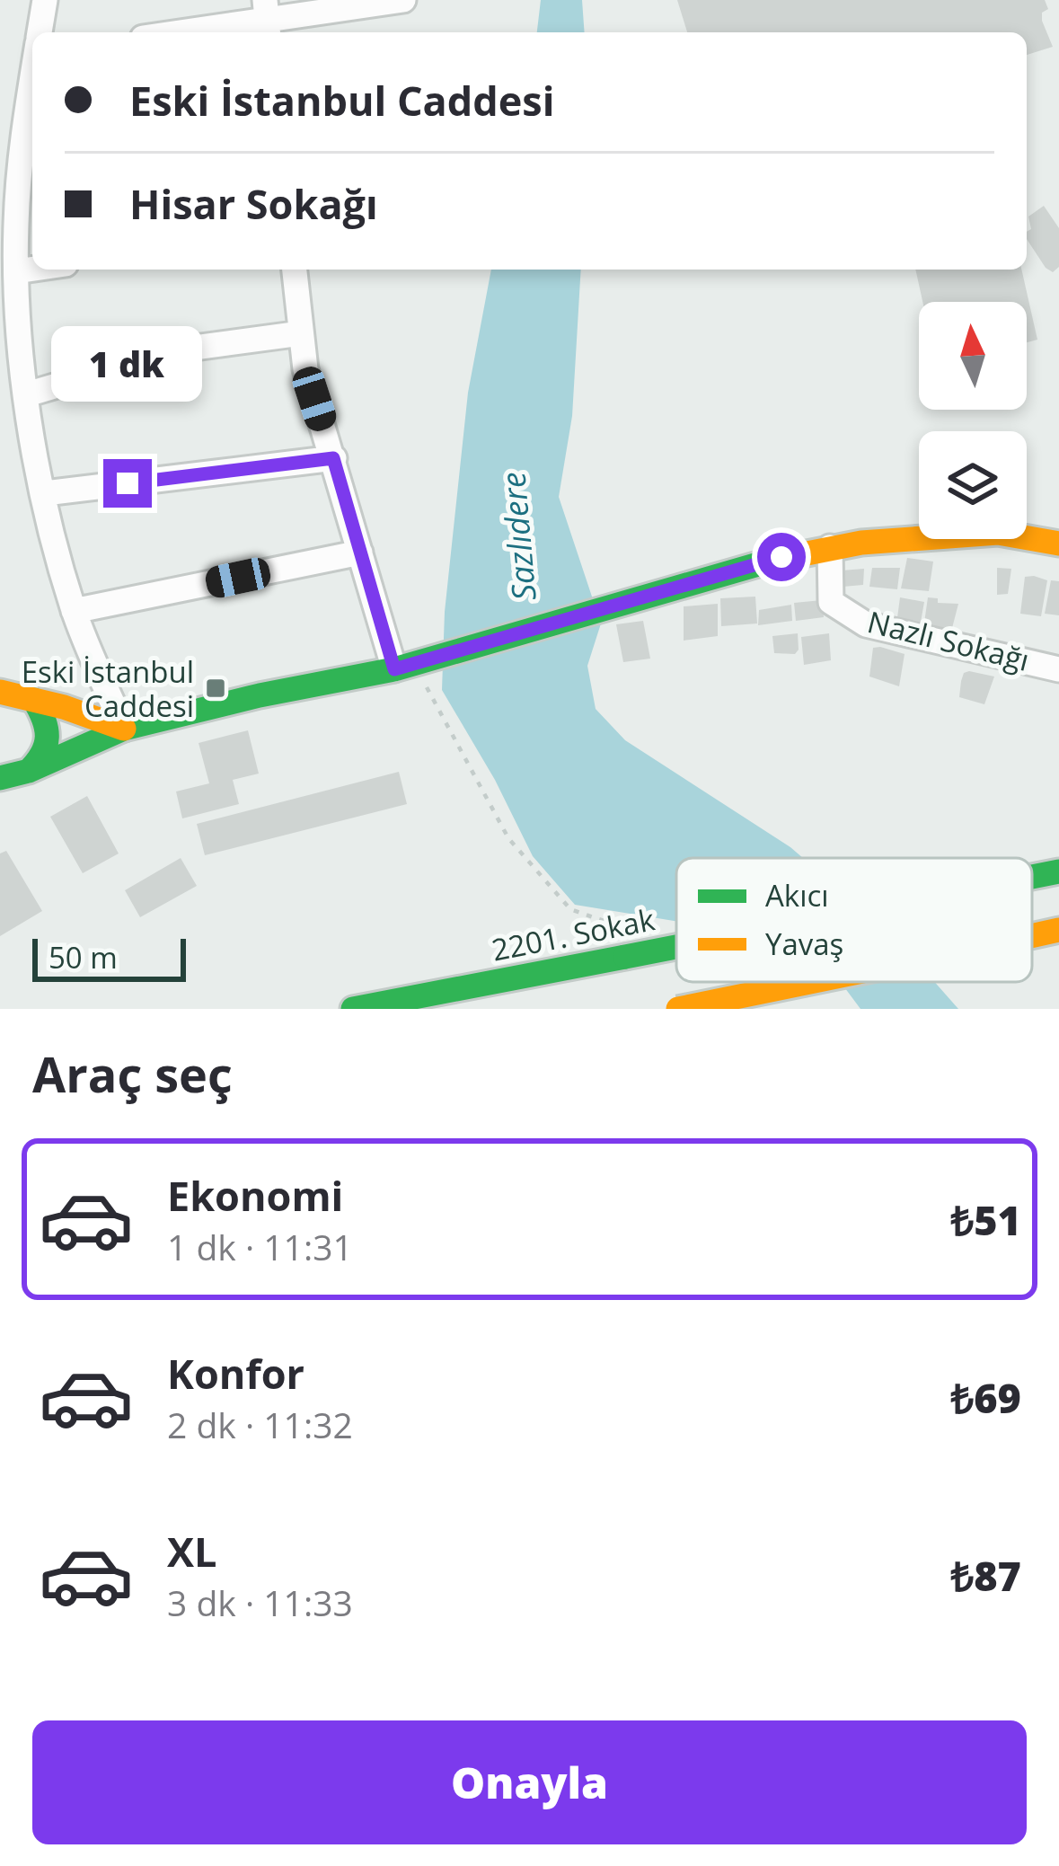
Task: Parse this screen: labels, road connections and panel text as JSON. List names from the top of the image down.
{
  "streets": {
    "main road": ["2201. Sokak"],
    "street": ["Nazlı Sokağı"]
  },
  "water": ["Sazlıdere"],
  "places": {
    "transit": ["Eski İstanbul Caddesi"]
  },
  "legend": ["Akıcı", "Yavaş"],
  "scale_bar": "50 m",
  "north": "top",
  "page": {
    "banner": ["Eski İstanbul Caddesi", "Hisar Sokağı"],
    "bubble": "1 dk",
    "scale": "50 m",
    "heading": "Araç seç",
    "list": [
      {
        "name": "Ekonomi",
        "note": "1 dk · 11:31",
        "value": "₺51"
      },
      {
        "name": "Konfor",
        "note": "2 dk · 11:32",
        "value": "₺69"
      },
      {
        "name": "XL",
        "note": "3 dk · 11:33",
        "value": "₺87"
      }
    ],
    "buttons": "Onayla"
  }
}
